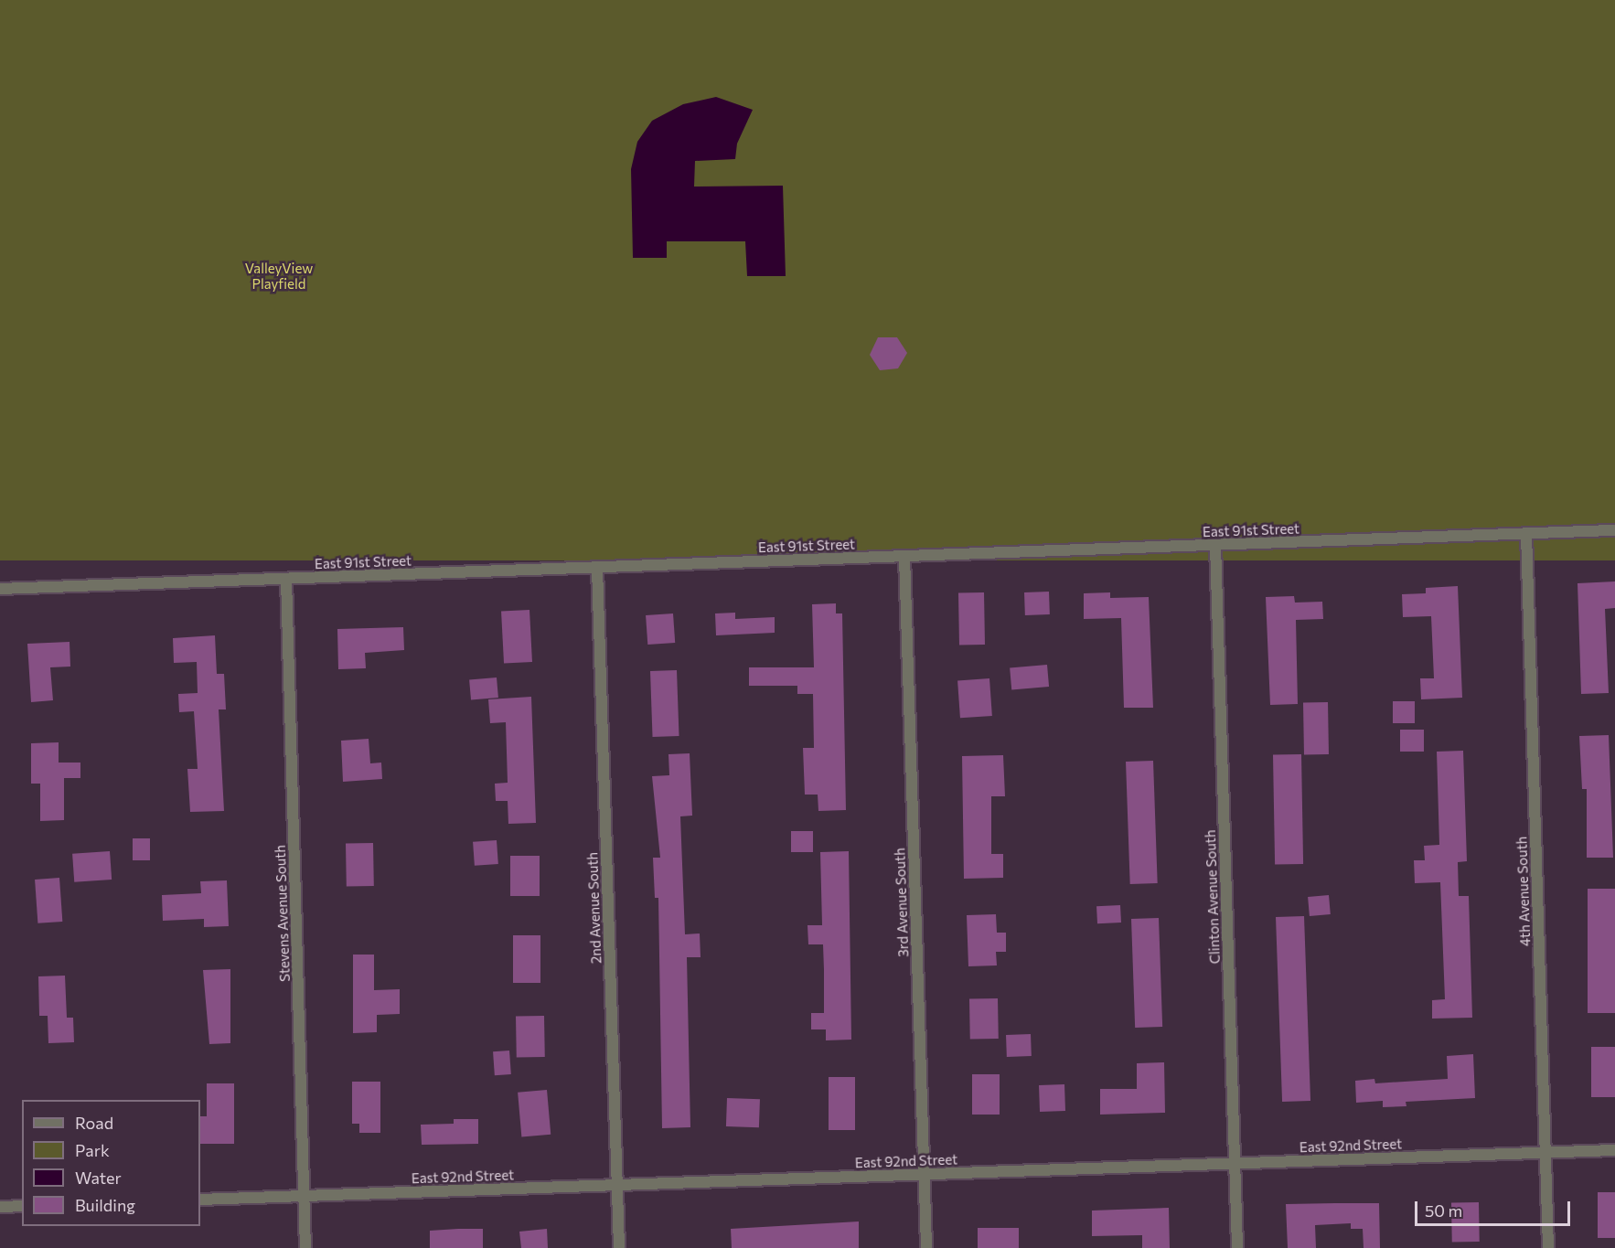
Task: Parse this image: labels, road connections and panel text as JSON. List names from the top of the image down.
{
  "streets": {
    "street": [
      "East 91st Street",
      "4th Avenue South",
      "Clinton Avenue South",
      "3rd Avenue South",
      "2nd Avenue South",
      "Stevens Avenue South",
      "East 92nd Street"
    ]
  },
  "crossings": [
    ["East 91st Street", "4th Avenue South"],
    ["East 91st Street", "Clinton Avenue South"],
    ["East 91st Street", "3rd Avenue South"],
    ["East 91st Street", "2nd Avenue South"],
    ["East 91st Street", "Stevens Avenue South"],
    ["4th Avenue South", "East 92nd Street"],
    ["Clinton Avenue South", "East 92nd Street"],
    ["3rd Avenue South", "East 92nd Street"],
    ["2nd Avenue South", "East 92nd Street"],
    ["Stevens Avenue South", "East 92nd Street"]
  ],
  "parks": ["ValleyView Playfield"],
  "legend": [
    "Road",
    "Park",
    "Water",
    "Building"
  ],
  "scale_bar": "50 m"
}
